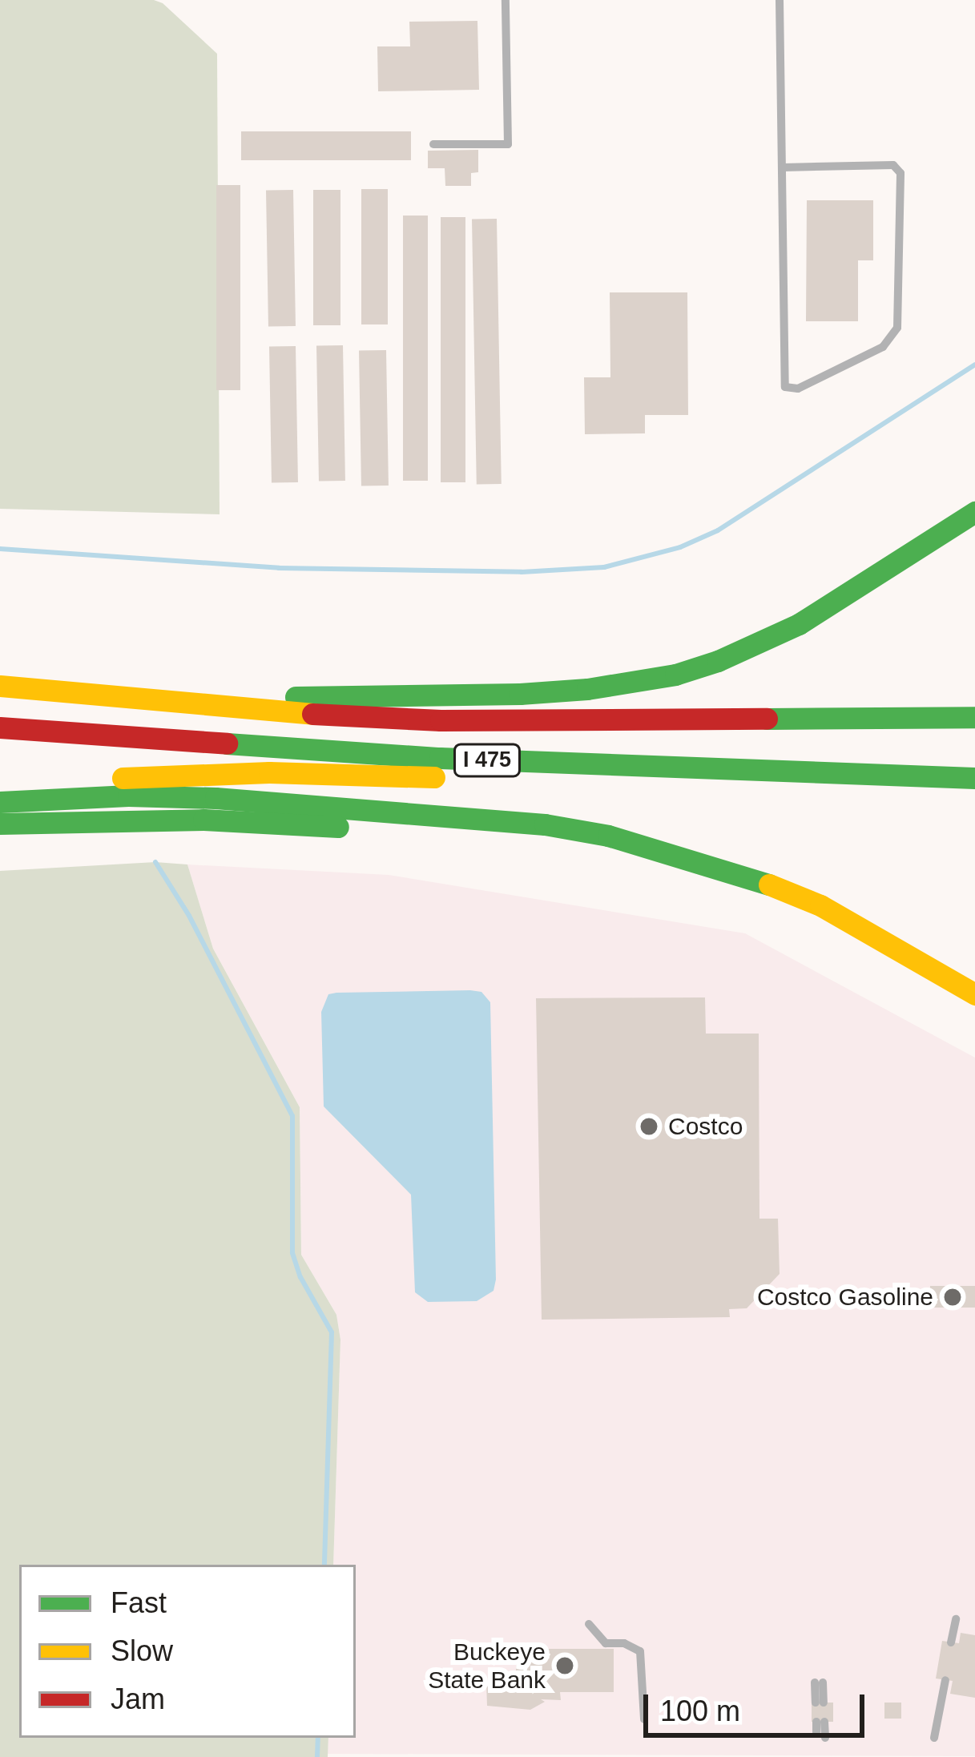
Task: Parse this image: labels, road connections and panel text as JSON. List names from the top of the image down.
{
  "streets": {
    "highway": ["I 475"]
  },
  "places": ["Costco", "Costco Gasoline", "Buckeye State Bank"],
  "legend": ["Fast", "Slow", "Jam"],
  "scale_bar": "100 m"
}
